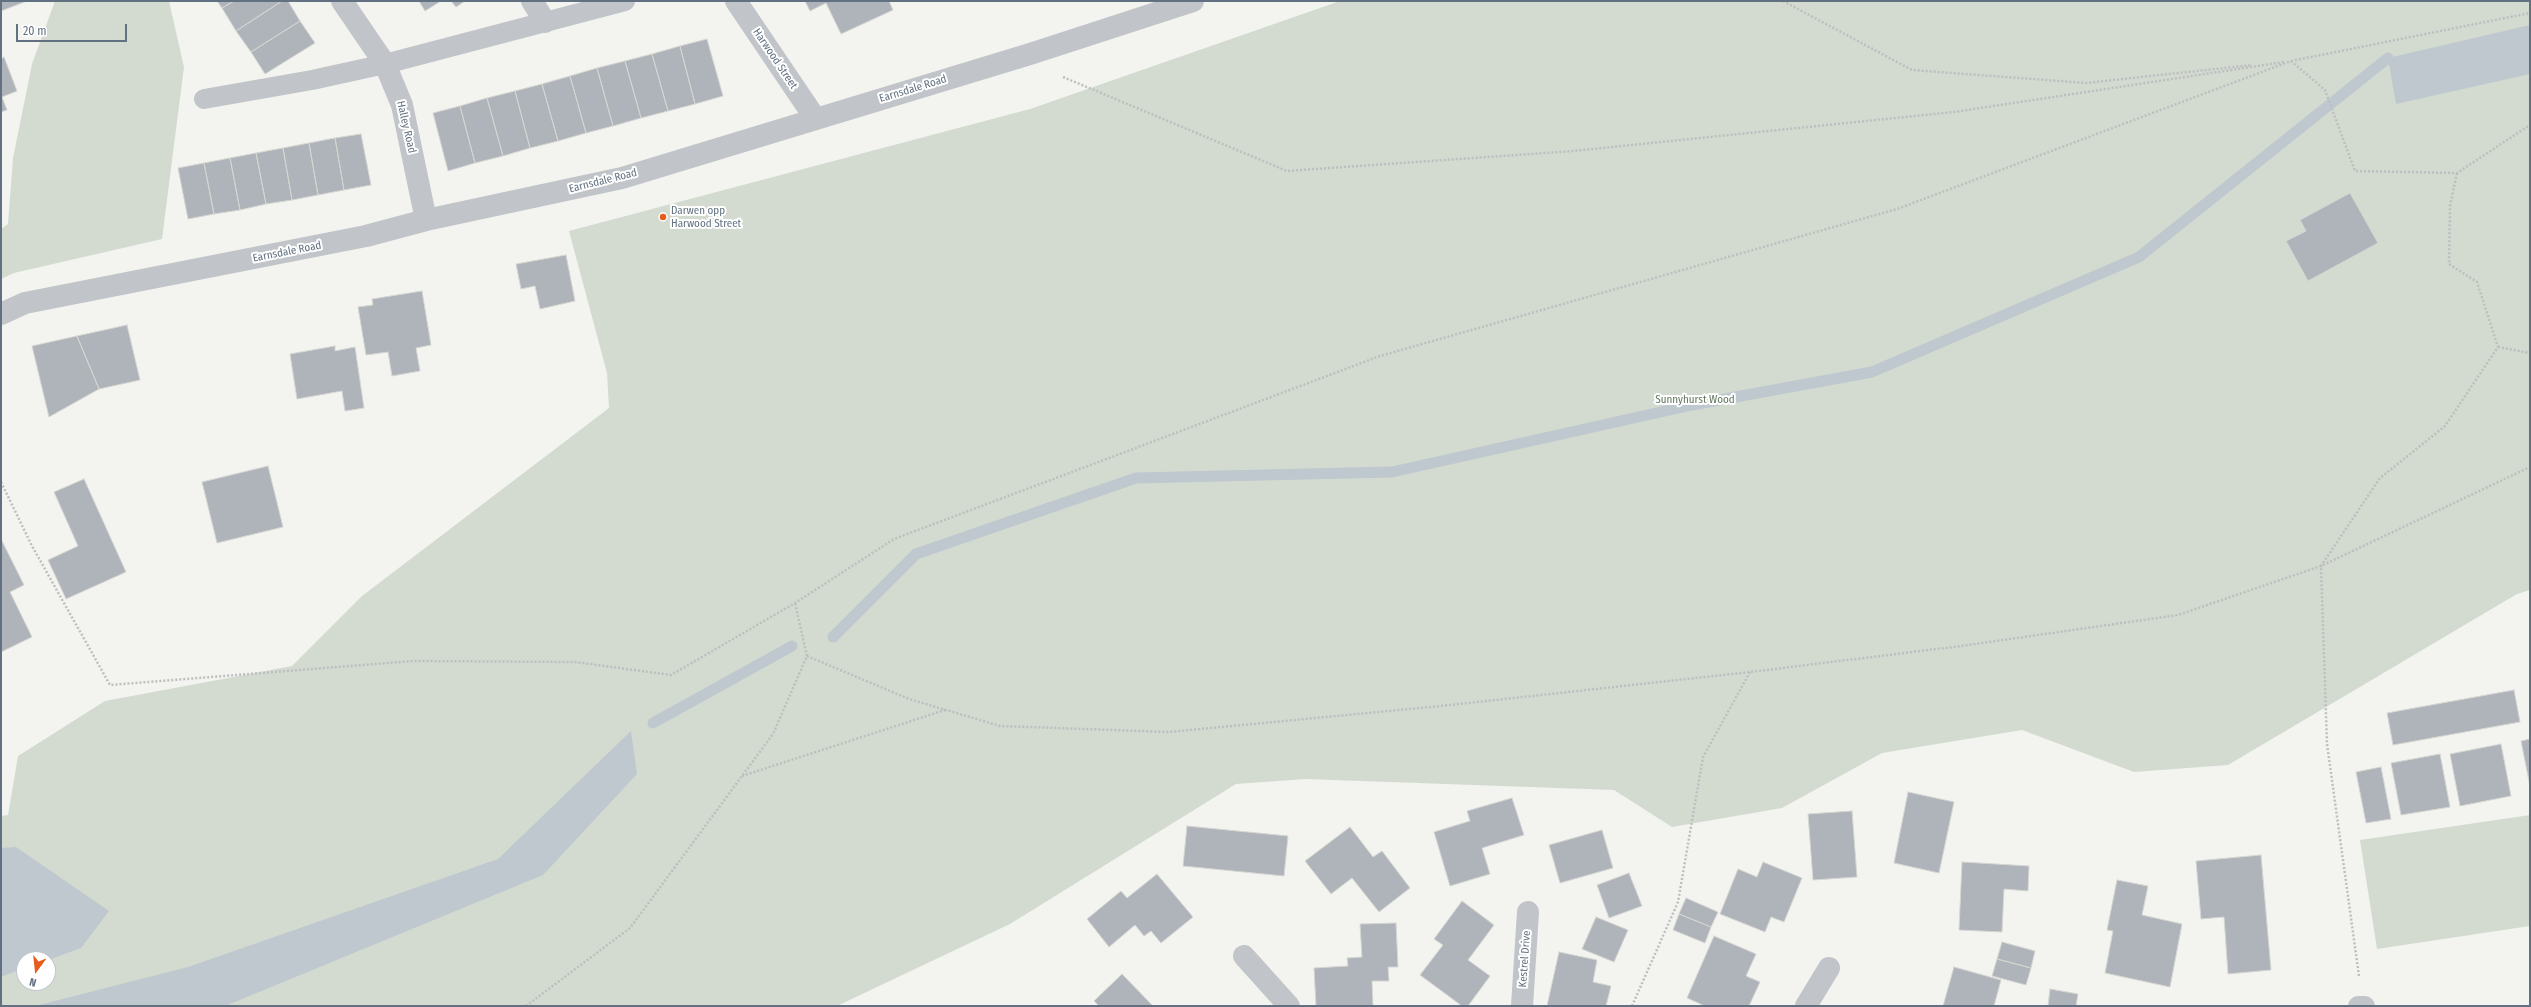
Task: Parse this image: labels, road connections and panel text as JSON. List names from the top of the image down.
{
  "streets": {
    "street": [
      "Harwood Street",
      "Earnsdale Road",
      "Halley Road",
      "Kestrel Drive"
    ]
  },
  "crossings": [
    ["Harwood Street", "Earnsdale Road"],
    ["Earnsdale Road", "Halley Road"]
  ],
  "parks": ["Sunnyhurst Wood"],
  "places": ["Darwen opp Harwood Street"],
  "scale_bar": "20 m",
  "north": "bottom"
}
